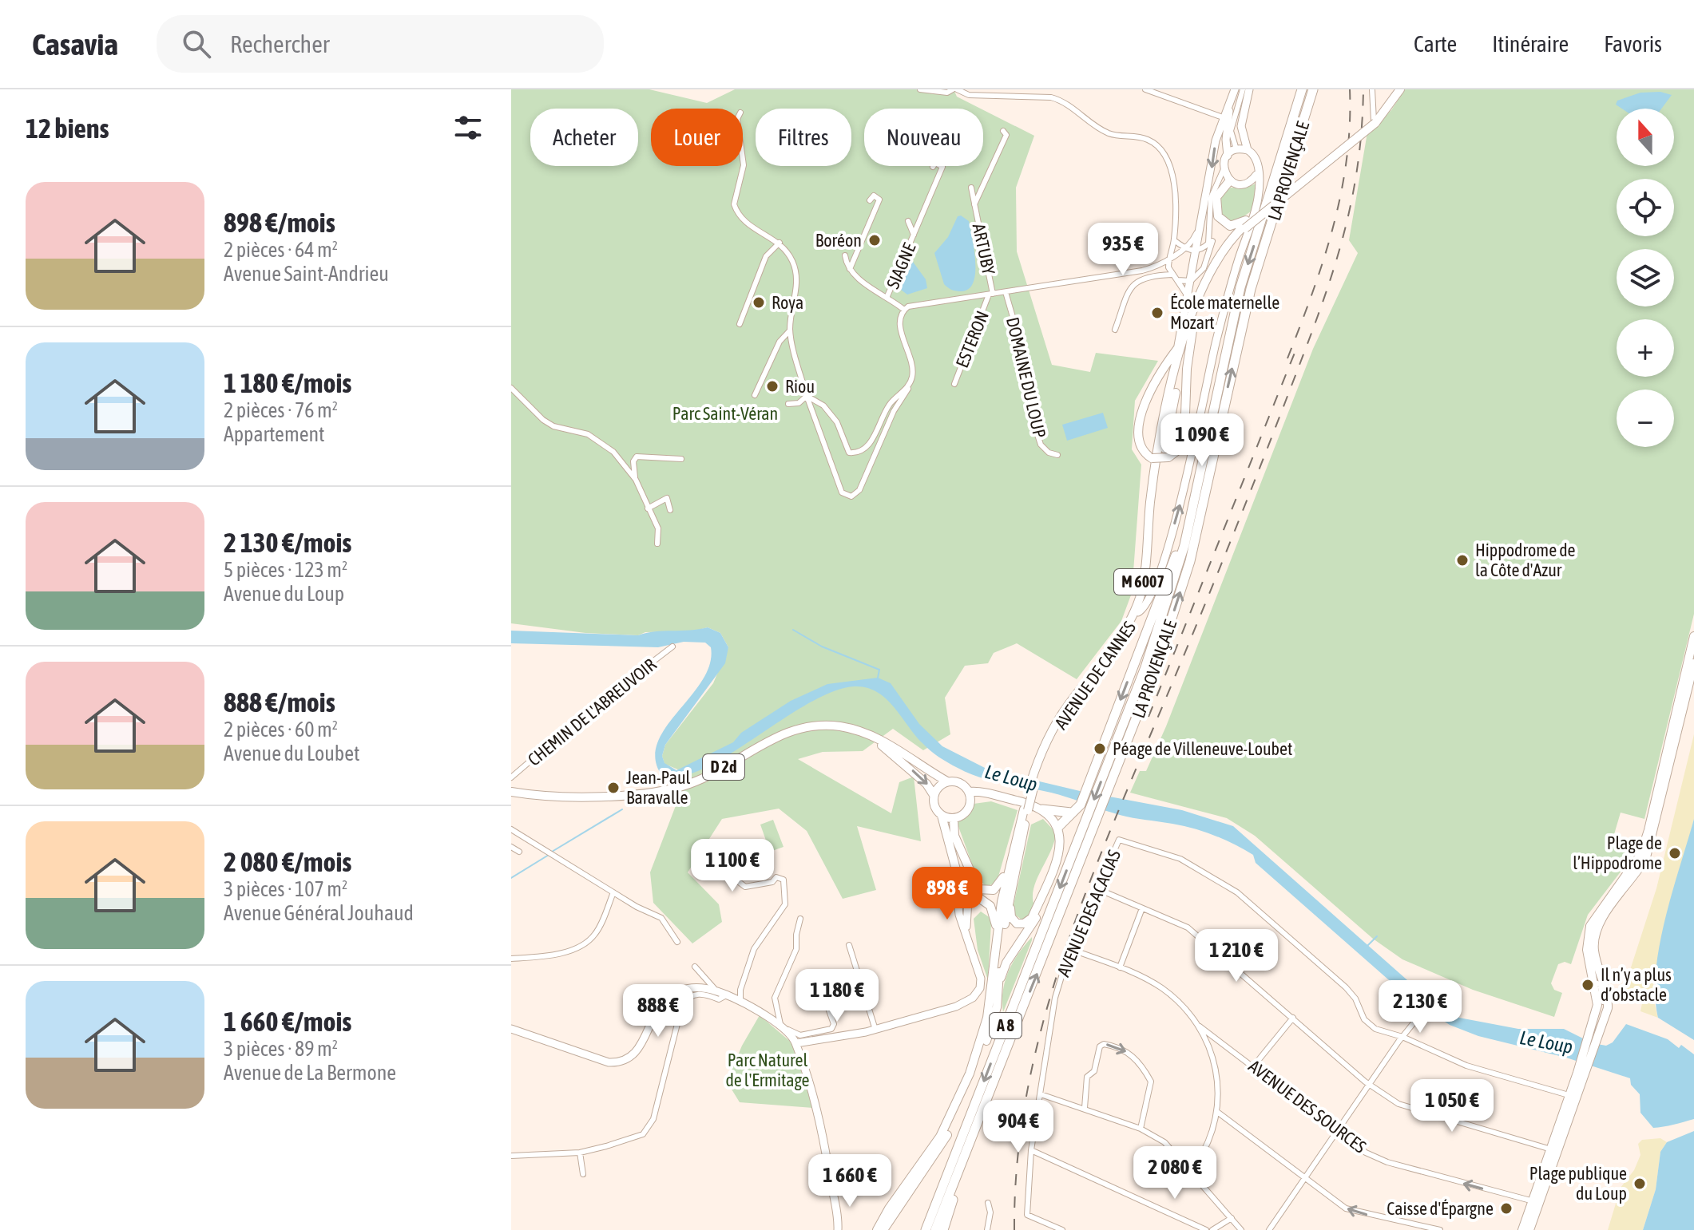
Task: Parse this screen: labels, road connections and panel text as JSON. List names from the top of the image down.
{
  "streets": {
    "highway": ["LA PROVENÇALE", "A 8"],
    "main road": ["M 6007", "AVENUE DE CANNES", "D 2d"],
    "street": [
      "ARTUBY",
      "SIAGNE",
      "ESTERON",
      "DOMAINE DU LOUP",
      "CHEMIN DE L'ABREUVOIR",
      "AVENUE DES ACACIAS",
      "AVENUE DES SOURCES"
    ]
  },
  "crossings": [
    ["ARTUBY", "ESTERON"],
    ["ARTUBY", "DOMAINE DU LOUP"],
    ["ESTERON", "DOMAINE DU LOUP"]
  ],
  "one_way": ["AVENUE DES SOURCES"],
  "water": ["Le Loup"],
  "parks": ["Parc Saint-Véran", "Parc Naturel de l'Ermitage"],
  "places": [
    "Boréon",
    "Roya",
    "École maternelle Mozart",
    "Riou",
    "Hippodrome de la Côte d'Azur",
    "Péage de Villeneuve-Loubet",
    "Jean-Paul Baravalle",
    "Plage de l’Hippodrome",
    "Il n’y a plus d’obstacle",
    "Plage publique du Loup",
    "Caisse d'Épargne"
  ],
  "north": "top",
  "page": {
    "header": "Casavia",
    "search": "Rechercher",
    "nav": ["Carte", "Itinéraire", "Favoris"],
    "heading": "12 biens",
    "map_buttons": ["+", "−"],
    "chip": [
      "Acheter",
      "Louer",
      "Filtres",
      "Nouveau"
    ],
    "list": [
      {
        "name": "898 €/mois",
        "note": "2 pièces · 64 m² · Avenue Saint-Andrieu"
      },
      {
        "name": "1 180 €/mois",
        "note": "2 pièces · 76 m² · Appartement"
      },
      {
        "name": "2 130 €/mois",
        "note": "5 pièces · 123 m² · Avenue du Loup"
      },
      {
        "name": "888 €/mois",
        "note": "2 pièces · 60 m² · Avenue du Loubet"
      },
      {
        "name": "2 080 €/mois",
        "note": "3 pièces · 107 m² · Avenue Général Jouhaud"
      },
      {
        "name": "1 660 €/mois",
        "note": "3 pièces · 89 m² · Avenue de La Bermone"
      }
    ],
    "price": [
      "935 €",
      "1 090 €",
      "1 100 €",
      "898 €",
      "1 210 €",
      "1 180 €",
      "2 130 €",
      "888 €",
      "1 050 €",
      "904 €",
      "2 080 €",
      "1 660 €"
    ]
  }
}
